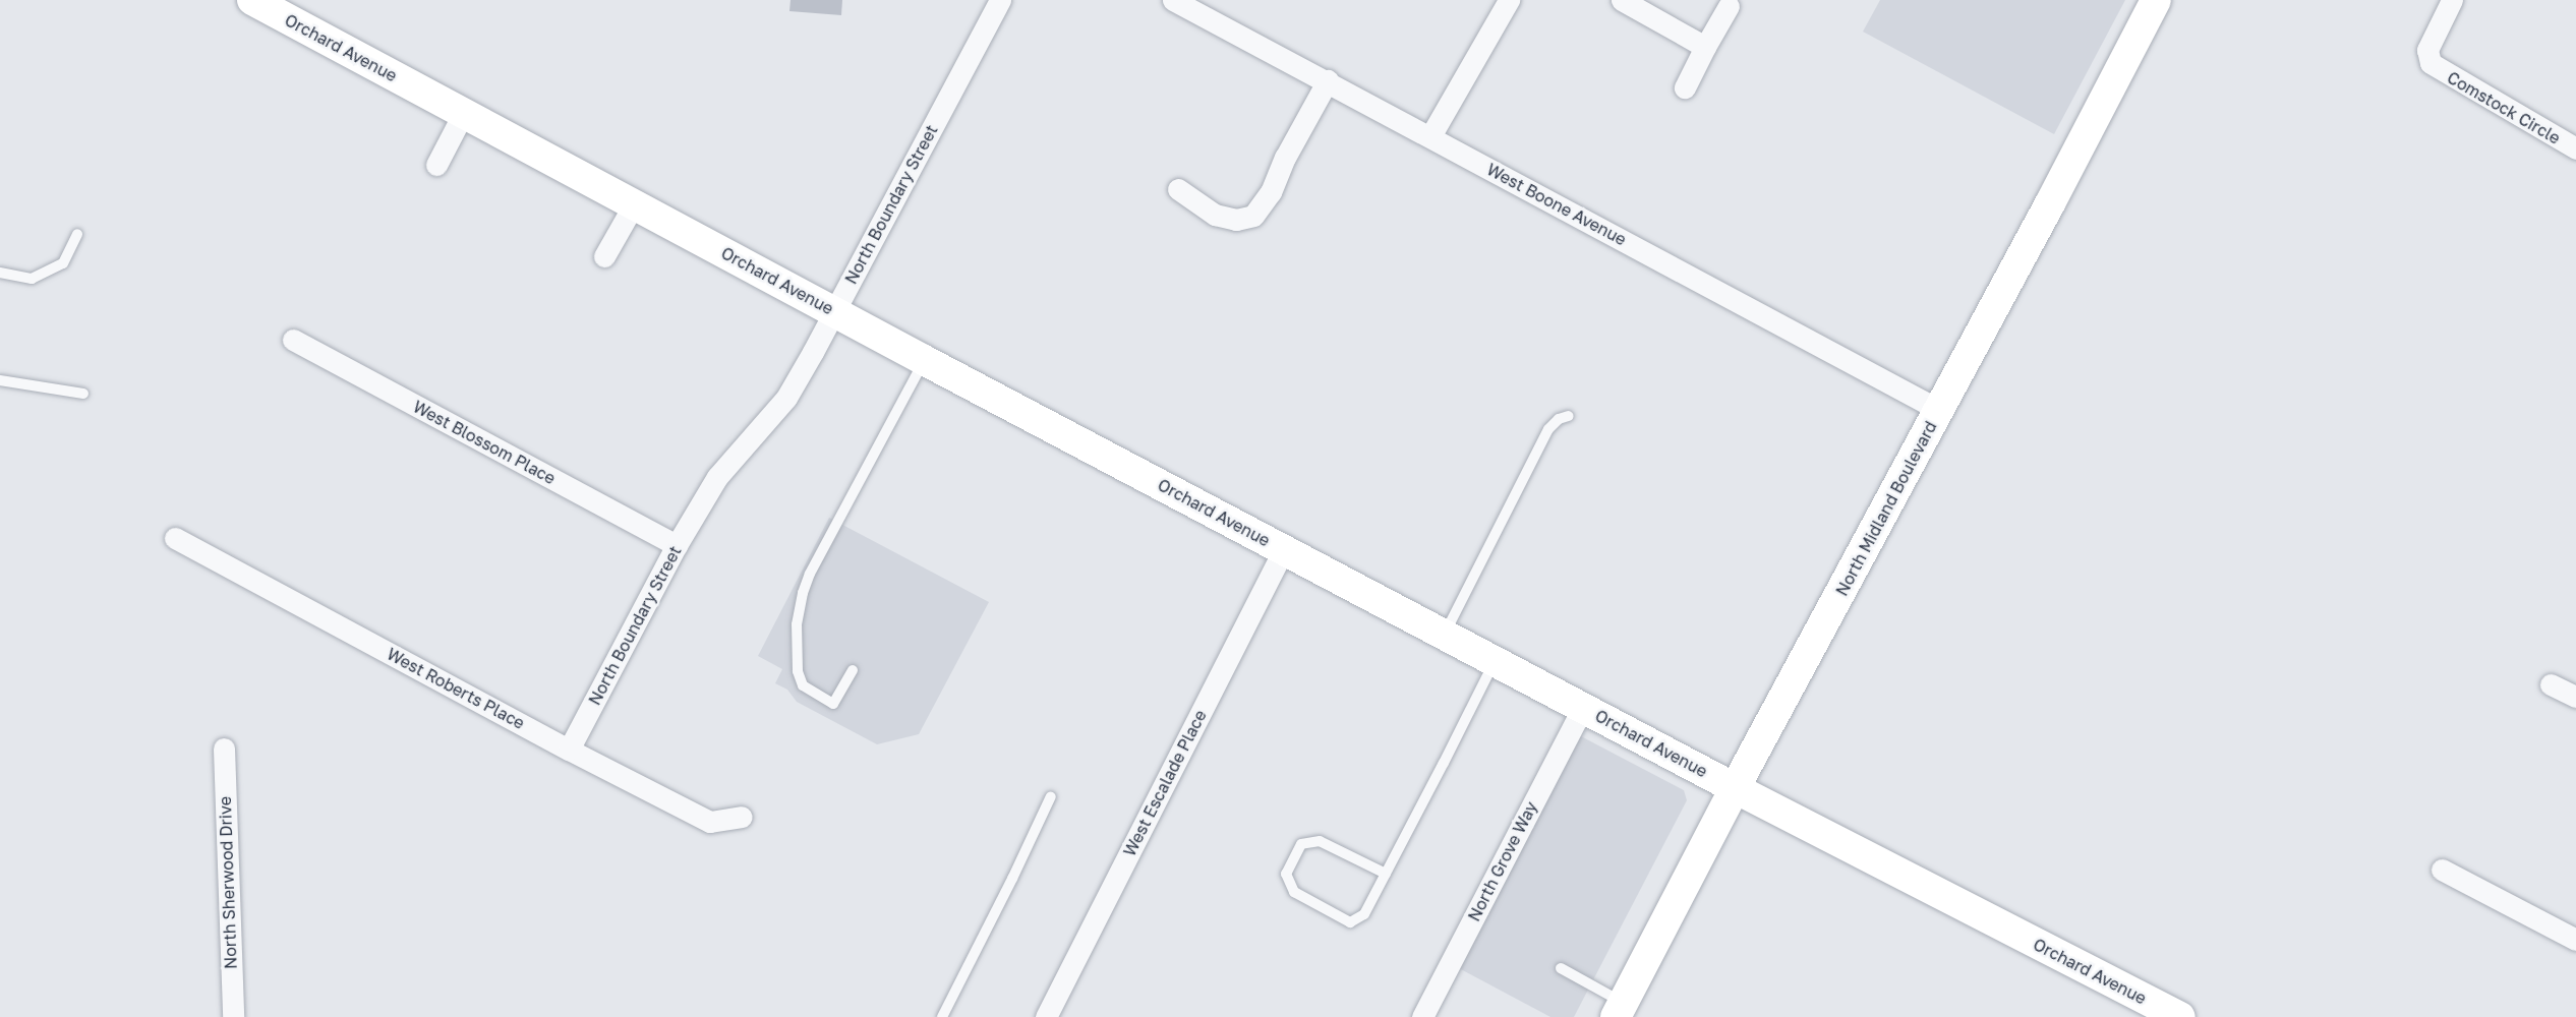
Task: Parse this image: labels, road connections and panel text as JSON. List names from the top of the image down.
{
  "streets": {
    "street": [
      "Orchard Avenue",
      "Comstock Circle",
      "North Boundary Street",
      "West Boone Avenue",
      "West Blossom Place",
      "North Midland Boulevard",
      "West Roberts Place",
      "West Escalade Place",
      "North Grove Way",
      "North Sherwood Drive"
    ]
  },
  "crossings": [
    ["Orchard Avenue", "North Boundary Street"],
    ["Orchard Avenue", "North Midland Boulevard"],
    ["Orchard Avenue", "West Escalade Place"],
    ["Orchard Avenue", "North Grove Way"],
    ["North Boundary Street", "West Blossom Place"],
    ["North Boundary Street", "West Roberts Place"],
    ["West Boone Avenue", "North Midland Boulevard"]
  ]
}
